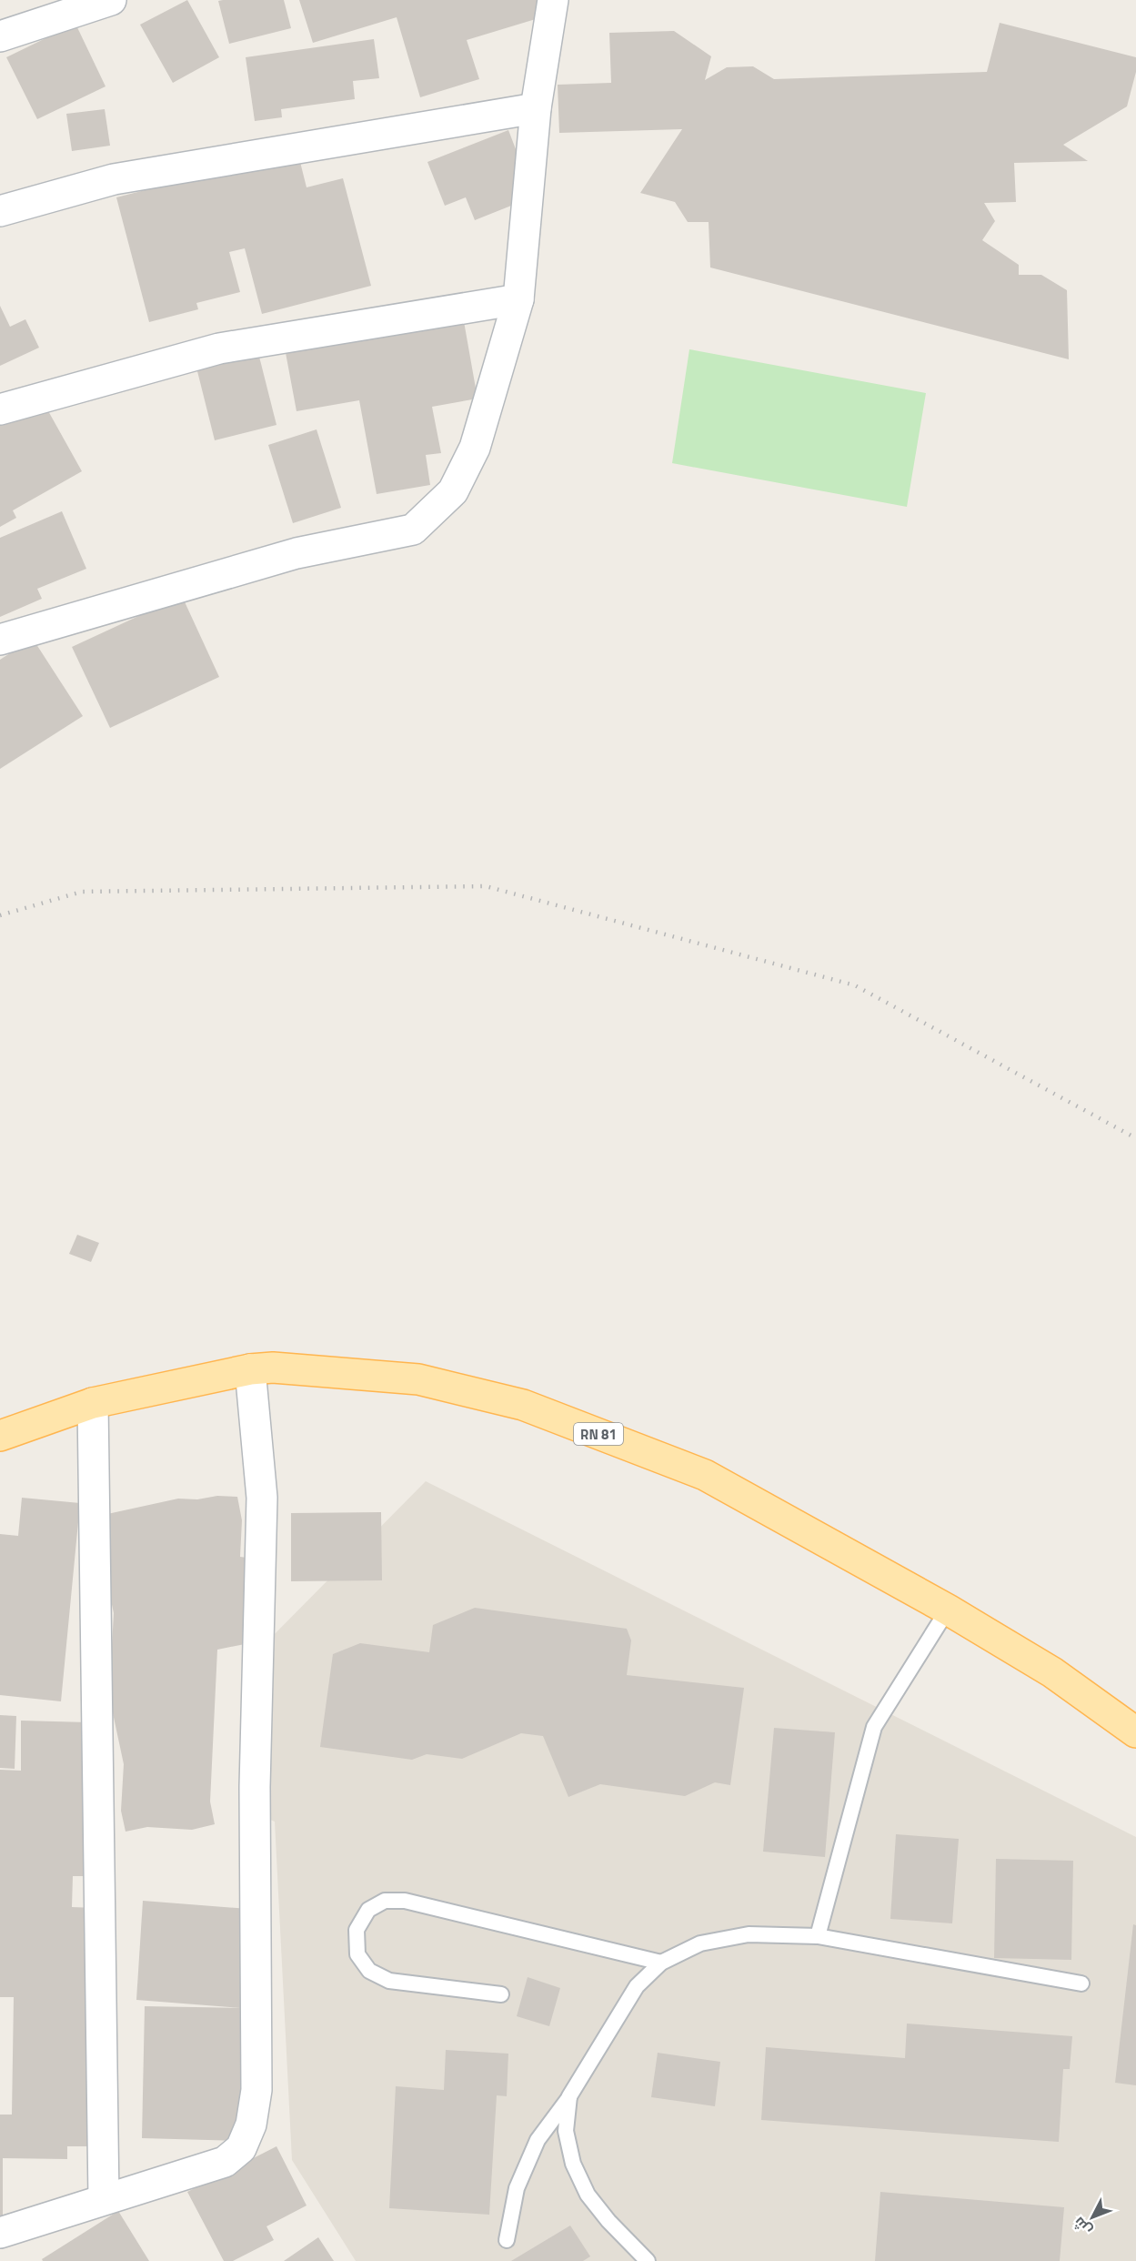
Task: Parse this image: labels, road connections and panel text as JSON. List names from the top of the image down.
{
  "streets": {
    "main road": ["RN 81"]
  },
  "north": "bottom left"
}
